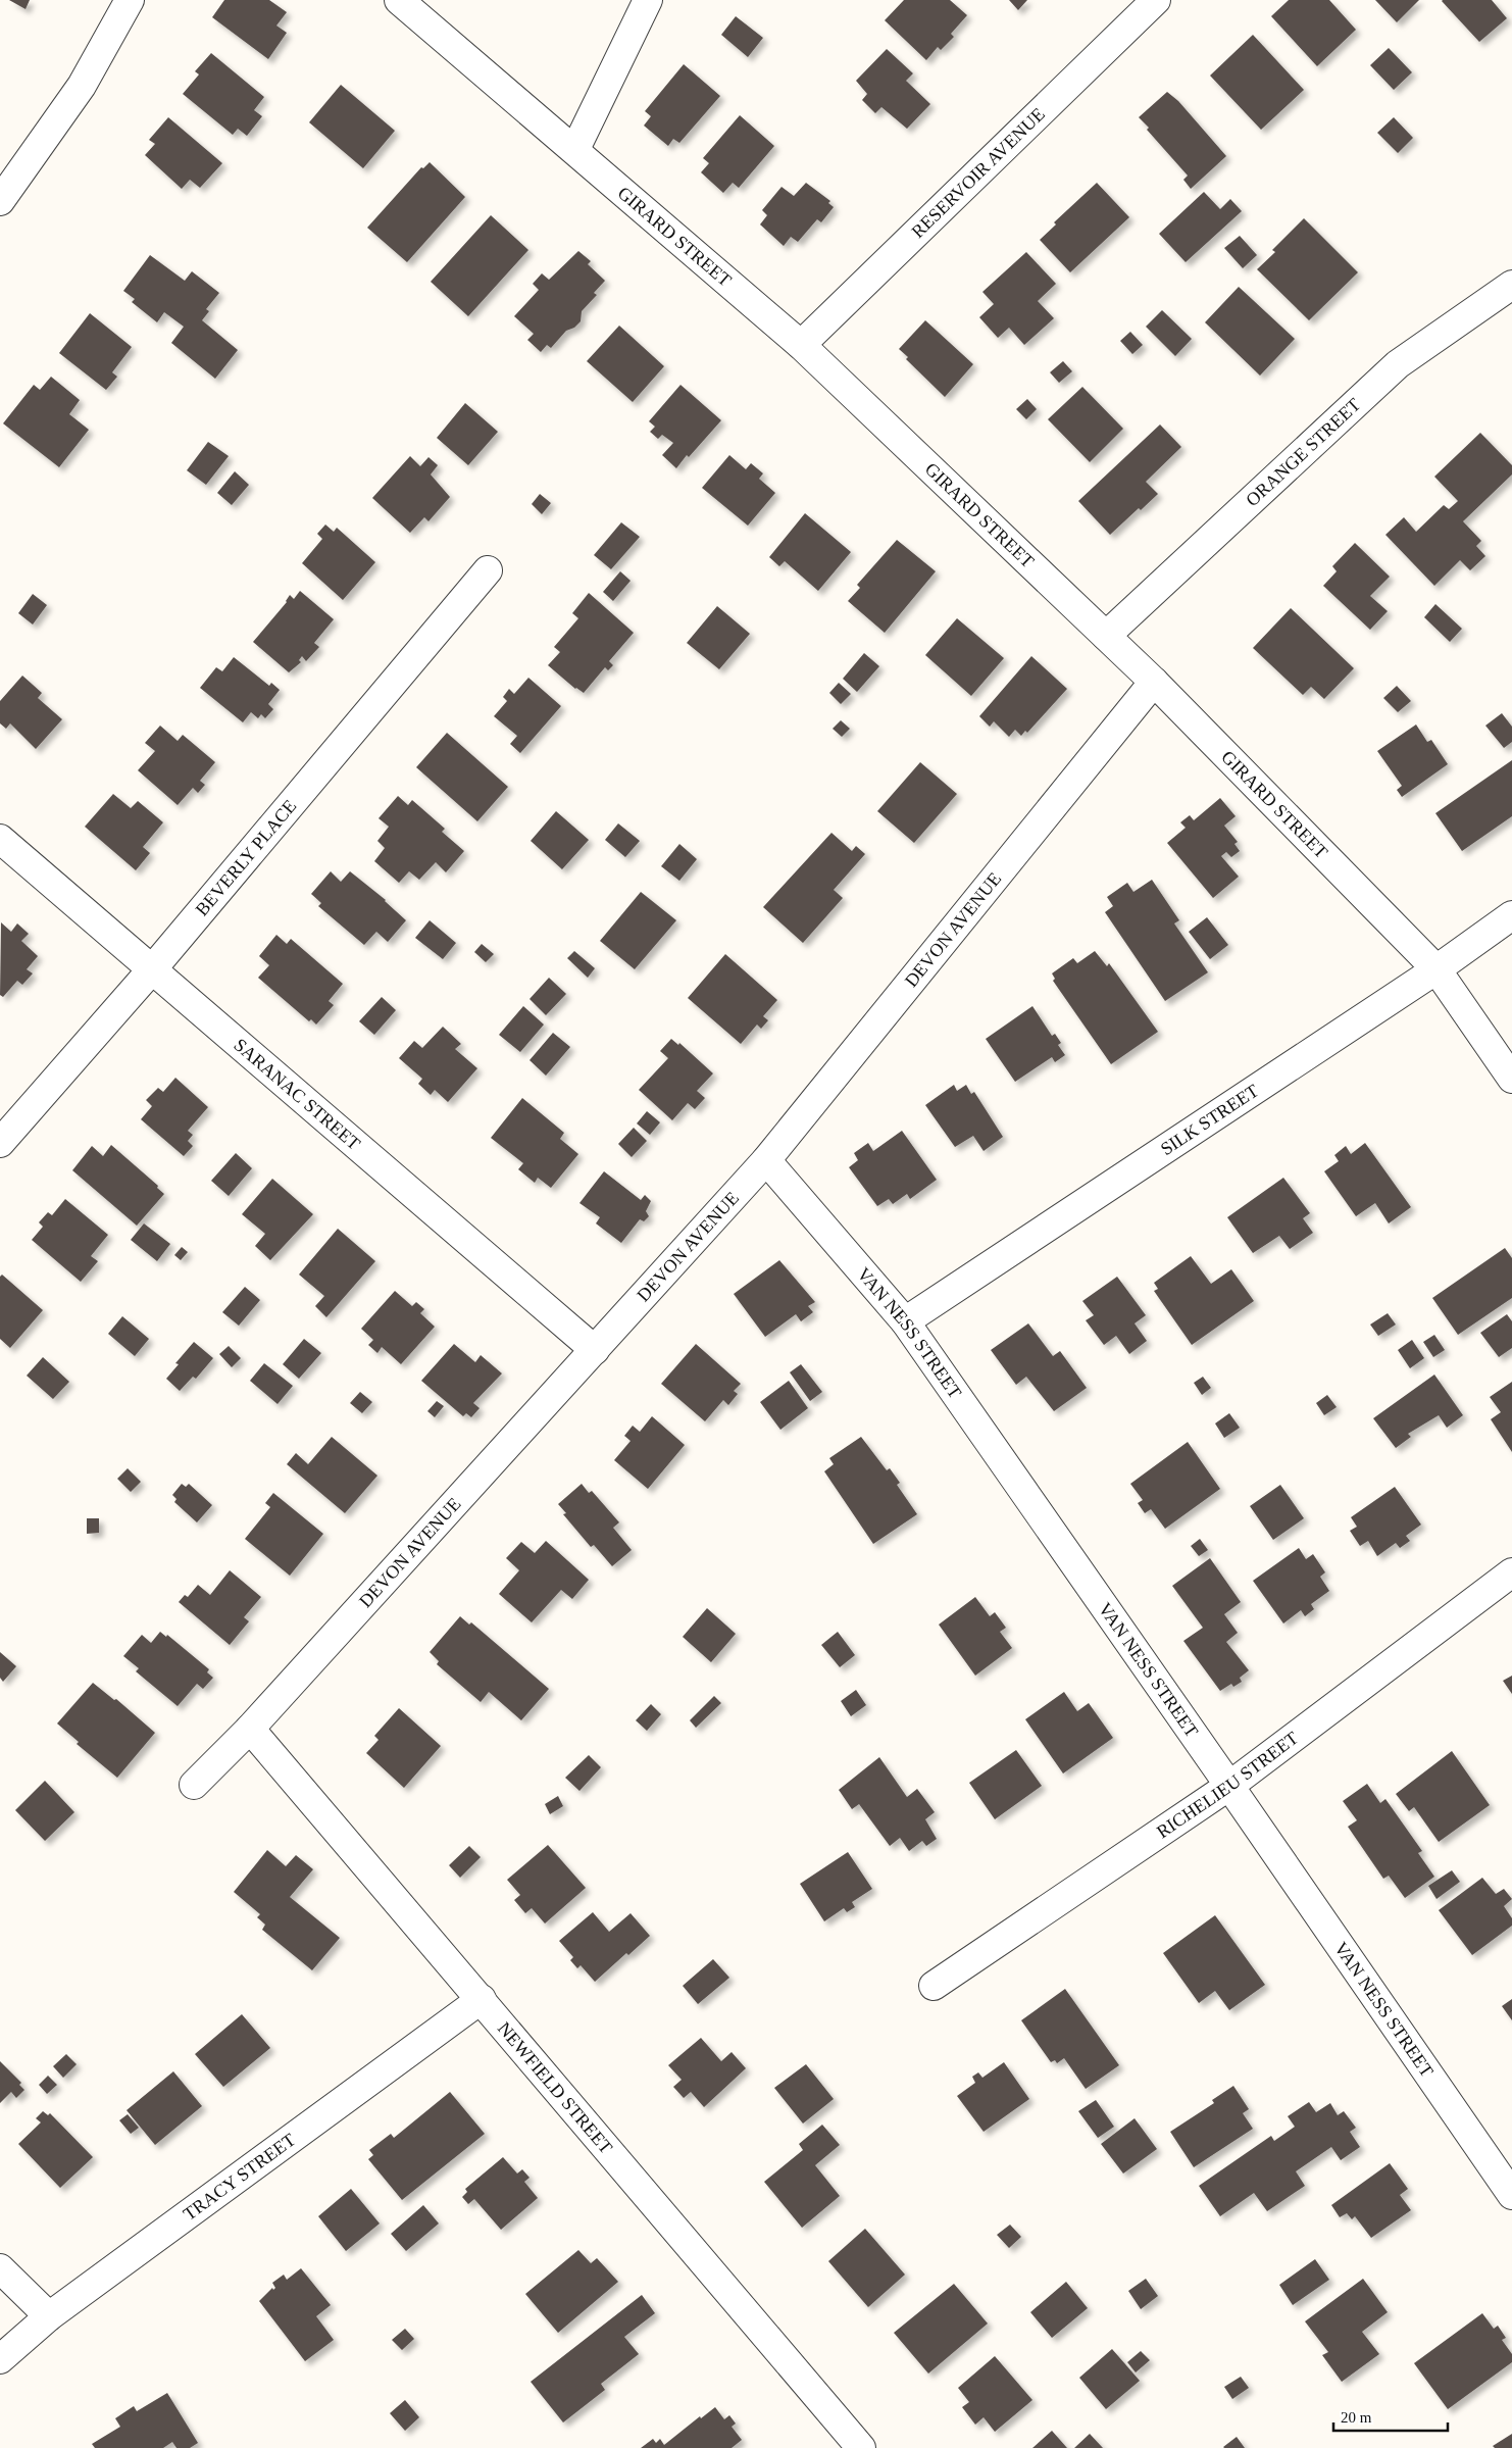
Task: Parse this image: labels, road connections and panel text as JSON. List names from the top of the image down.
{
  "streets": {
    "street": [
      "RESERVOIR AVENUE",
      "GIRARD STREET",
      "ORANGE STREET",
      "BEVERLY PLACE",
      "DEVON AVENUE",
      "SARANAC STREET",
      "SILK STREET",
      "VAN NESS STREET",
      "RICHELIEU STREET",
      "NEWFIELD STREET",
      "TRACY STREET"
    ]
  },
  "crossings": [
    ["RESERVOIR AVENUE", "GIRARD STREET"],
    ["GIRARD STREET", "ORANGE STREET"],
    ["GIRARD STREET", "DEVON AVENUE"],
    ["GIRARD STREET", "SILK STREET"],
    ["BEVERLY PLACE", "SARANAC STREET"],
    ["DEVON AVENUE", "SARANAC STREET"],
    ["DEVON AVENUE", "VAN NESS STREET"],
    ["DEVON AVENUE", "NEWFIELD STREET"],
    ["SILK STREET", "VAN NESS STREET"],
    ["VAN NESS STREET", "RICHELIEU STREET"],
    ["NEWFIELD STREET", "TRACY STREET"]
  ],
  "scale_bar": "20 m"
}
